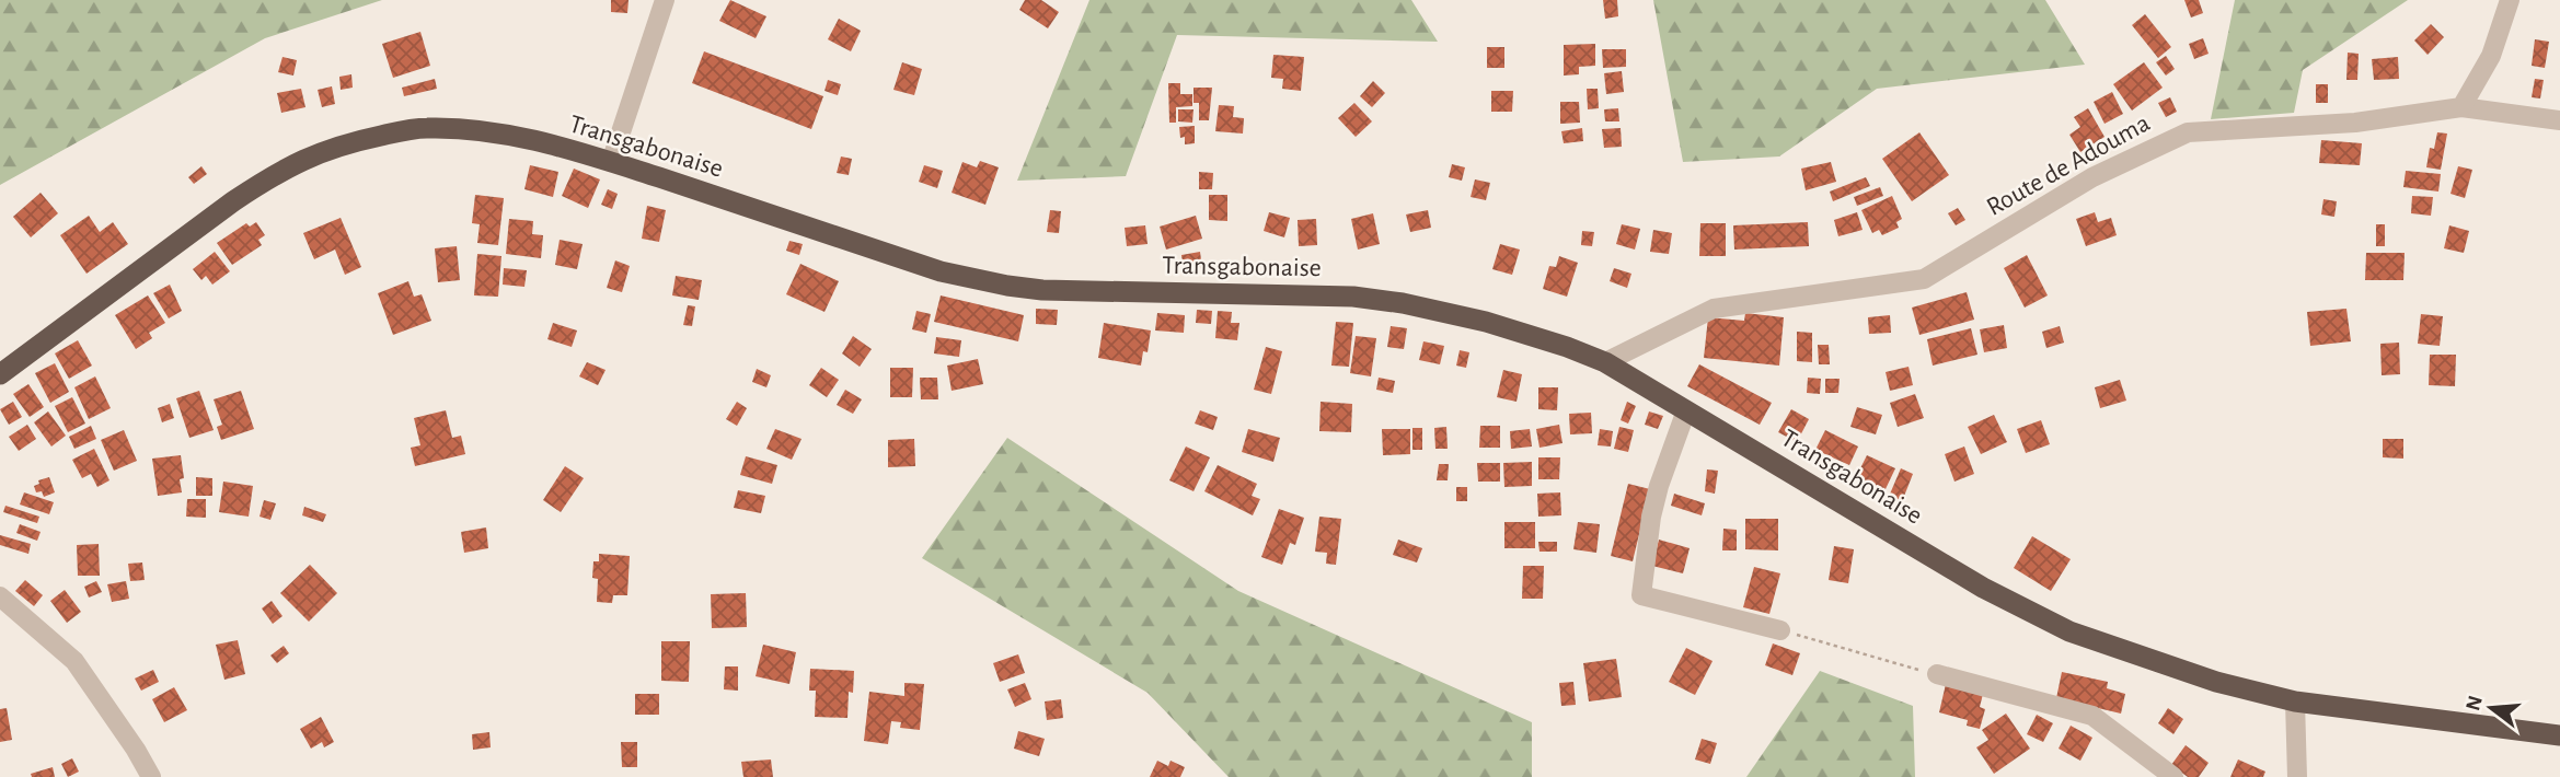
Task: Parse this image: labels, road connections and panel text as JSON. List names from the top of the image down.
{
  "streets": {
    "highway": ["Transgabonaise"],
    "street": ["Route de Adouma"]
  },
  "crossings": [
    ["Transgabonaise", "Route de Adouma"]
  ],
  "north": "left"
}
